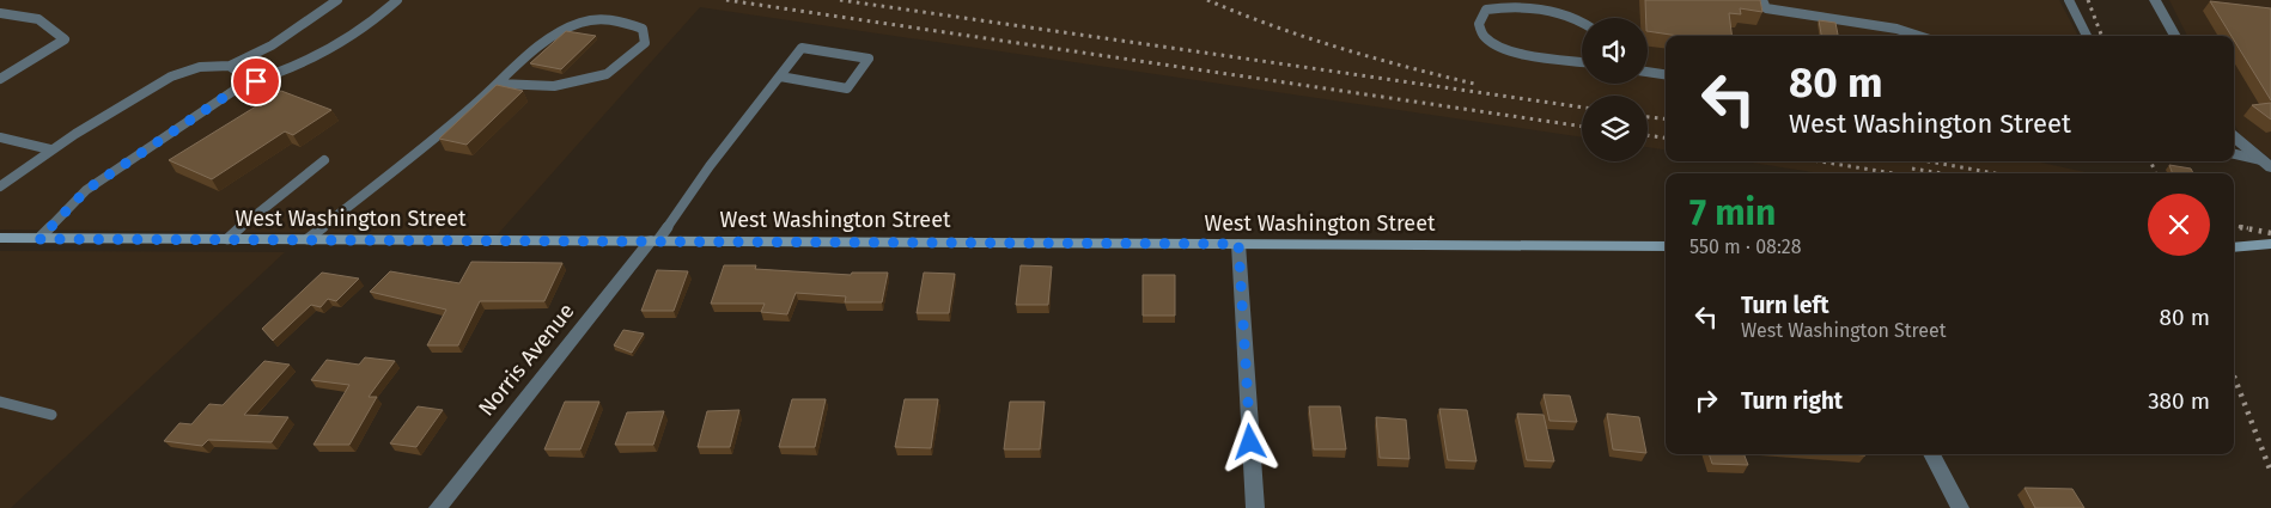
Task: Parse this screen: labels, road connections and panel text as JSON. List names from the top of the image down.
{
  "streets": {
    "main road": ["West Washington Street"],
    "street": ["Norris Avenue"]
  },
  "crossings": [
    ["West Washington Street", "Norris Avenue"]
  ],
  "page": {
    "turn": ["80 m", "West Washington Street"],
    "heading": ["7 min", "550 m · 08:28"],
    "list": [
      {
        "name": "Turn left",
        "note": "West Washington Street",
        "value": "80 m"
      },
      {
        "name": "Turn right",
        "value": "380 m"
      }
    ]
  }
}
